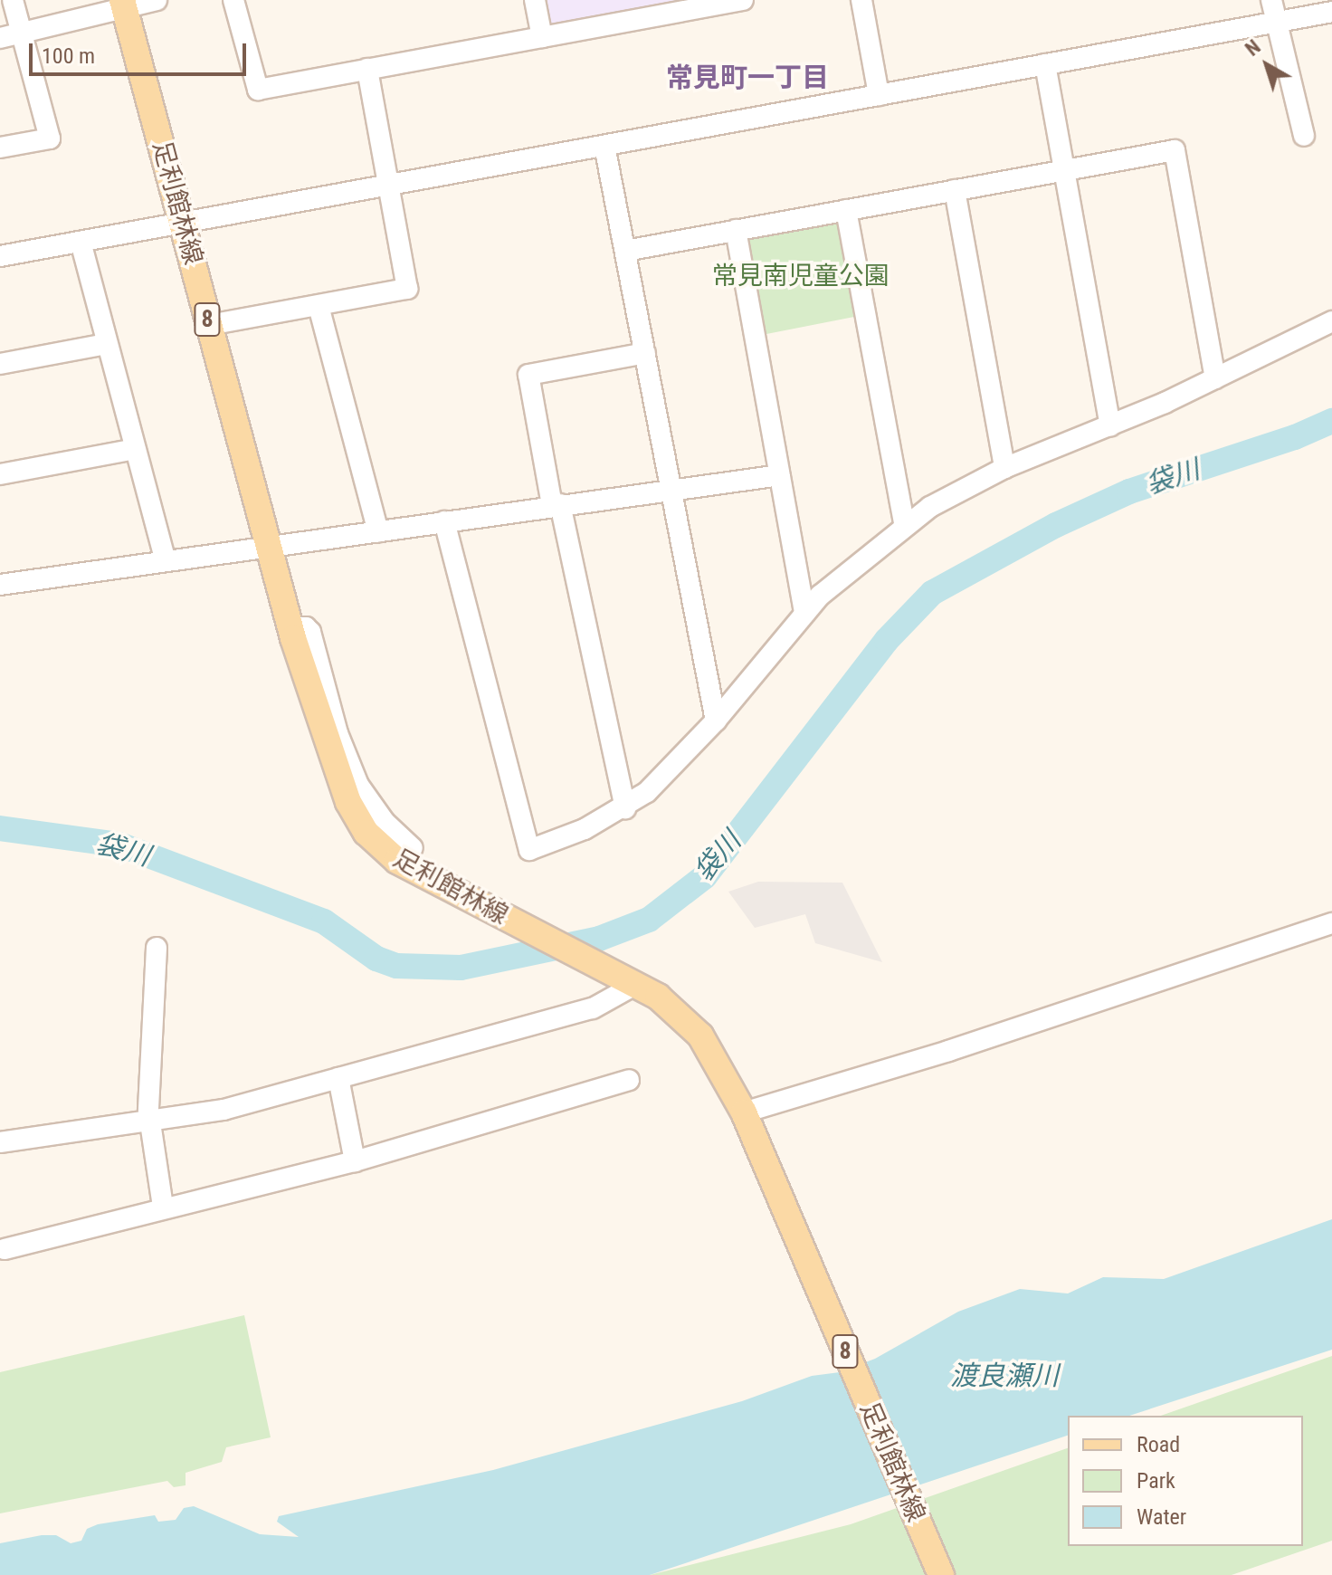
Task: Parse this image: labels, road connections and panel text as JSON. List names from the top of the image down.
{
  "streets": {
    "main road": ["足利館林線", "8"]
  },
  "districts": ["常見町一丁目"],
  "water": ["袋川", "渡良瀬川"],
  "parks": ["常見南児童公園"],
  "legend": ["Road", "Park", "Water"],
  "scale_bar": "100 m",
  "north": "top left"
}
